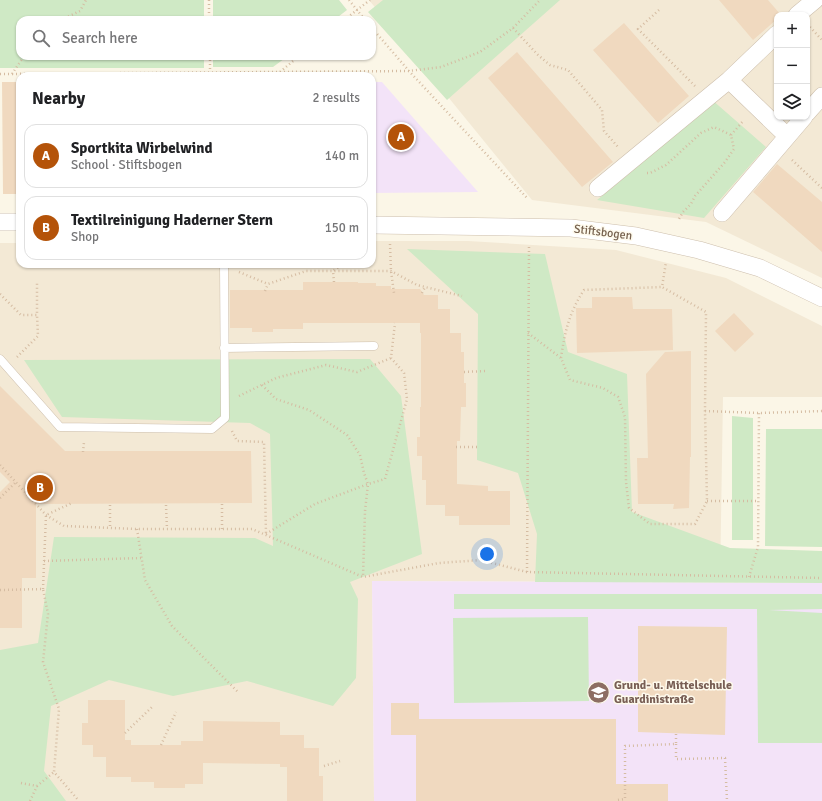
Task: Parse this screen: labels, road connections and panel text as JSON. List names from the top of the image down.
{
  "streets": {
    "street": ["Stiftsbogen"]
  },
  "places": {
    "school or university": ["Grund- u. Mittelschule Guardinistraße"]
  },
  "page": {
    "map_buttons": ["+", "−"],
    "search": "Search here",
    "heading": ["Nearby", "2 results"],
    "pins": ["A", "B"],
    "list": [
      {
        "mark": "A",
        "name": "Sportkita Wirbelwind",
        "note": "School · Stiftsbogen",
        "value": "140 m"
      },
      {
        "mark": "B",
        "name": "Textilreinigung Haderner Stern",
        "note": "Shop",
        "value": "150 m"
      }
    ]
  }
}
